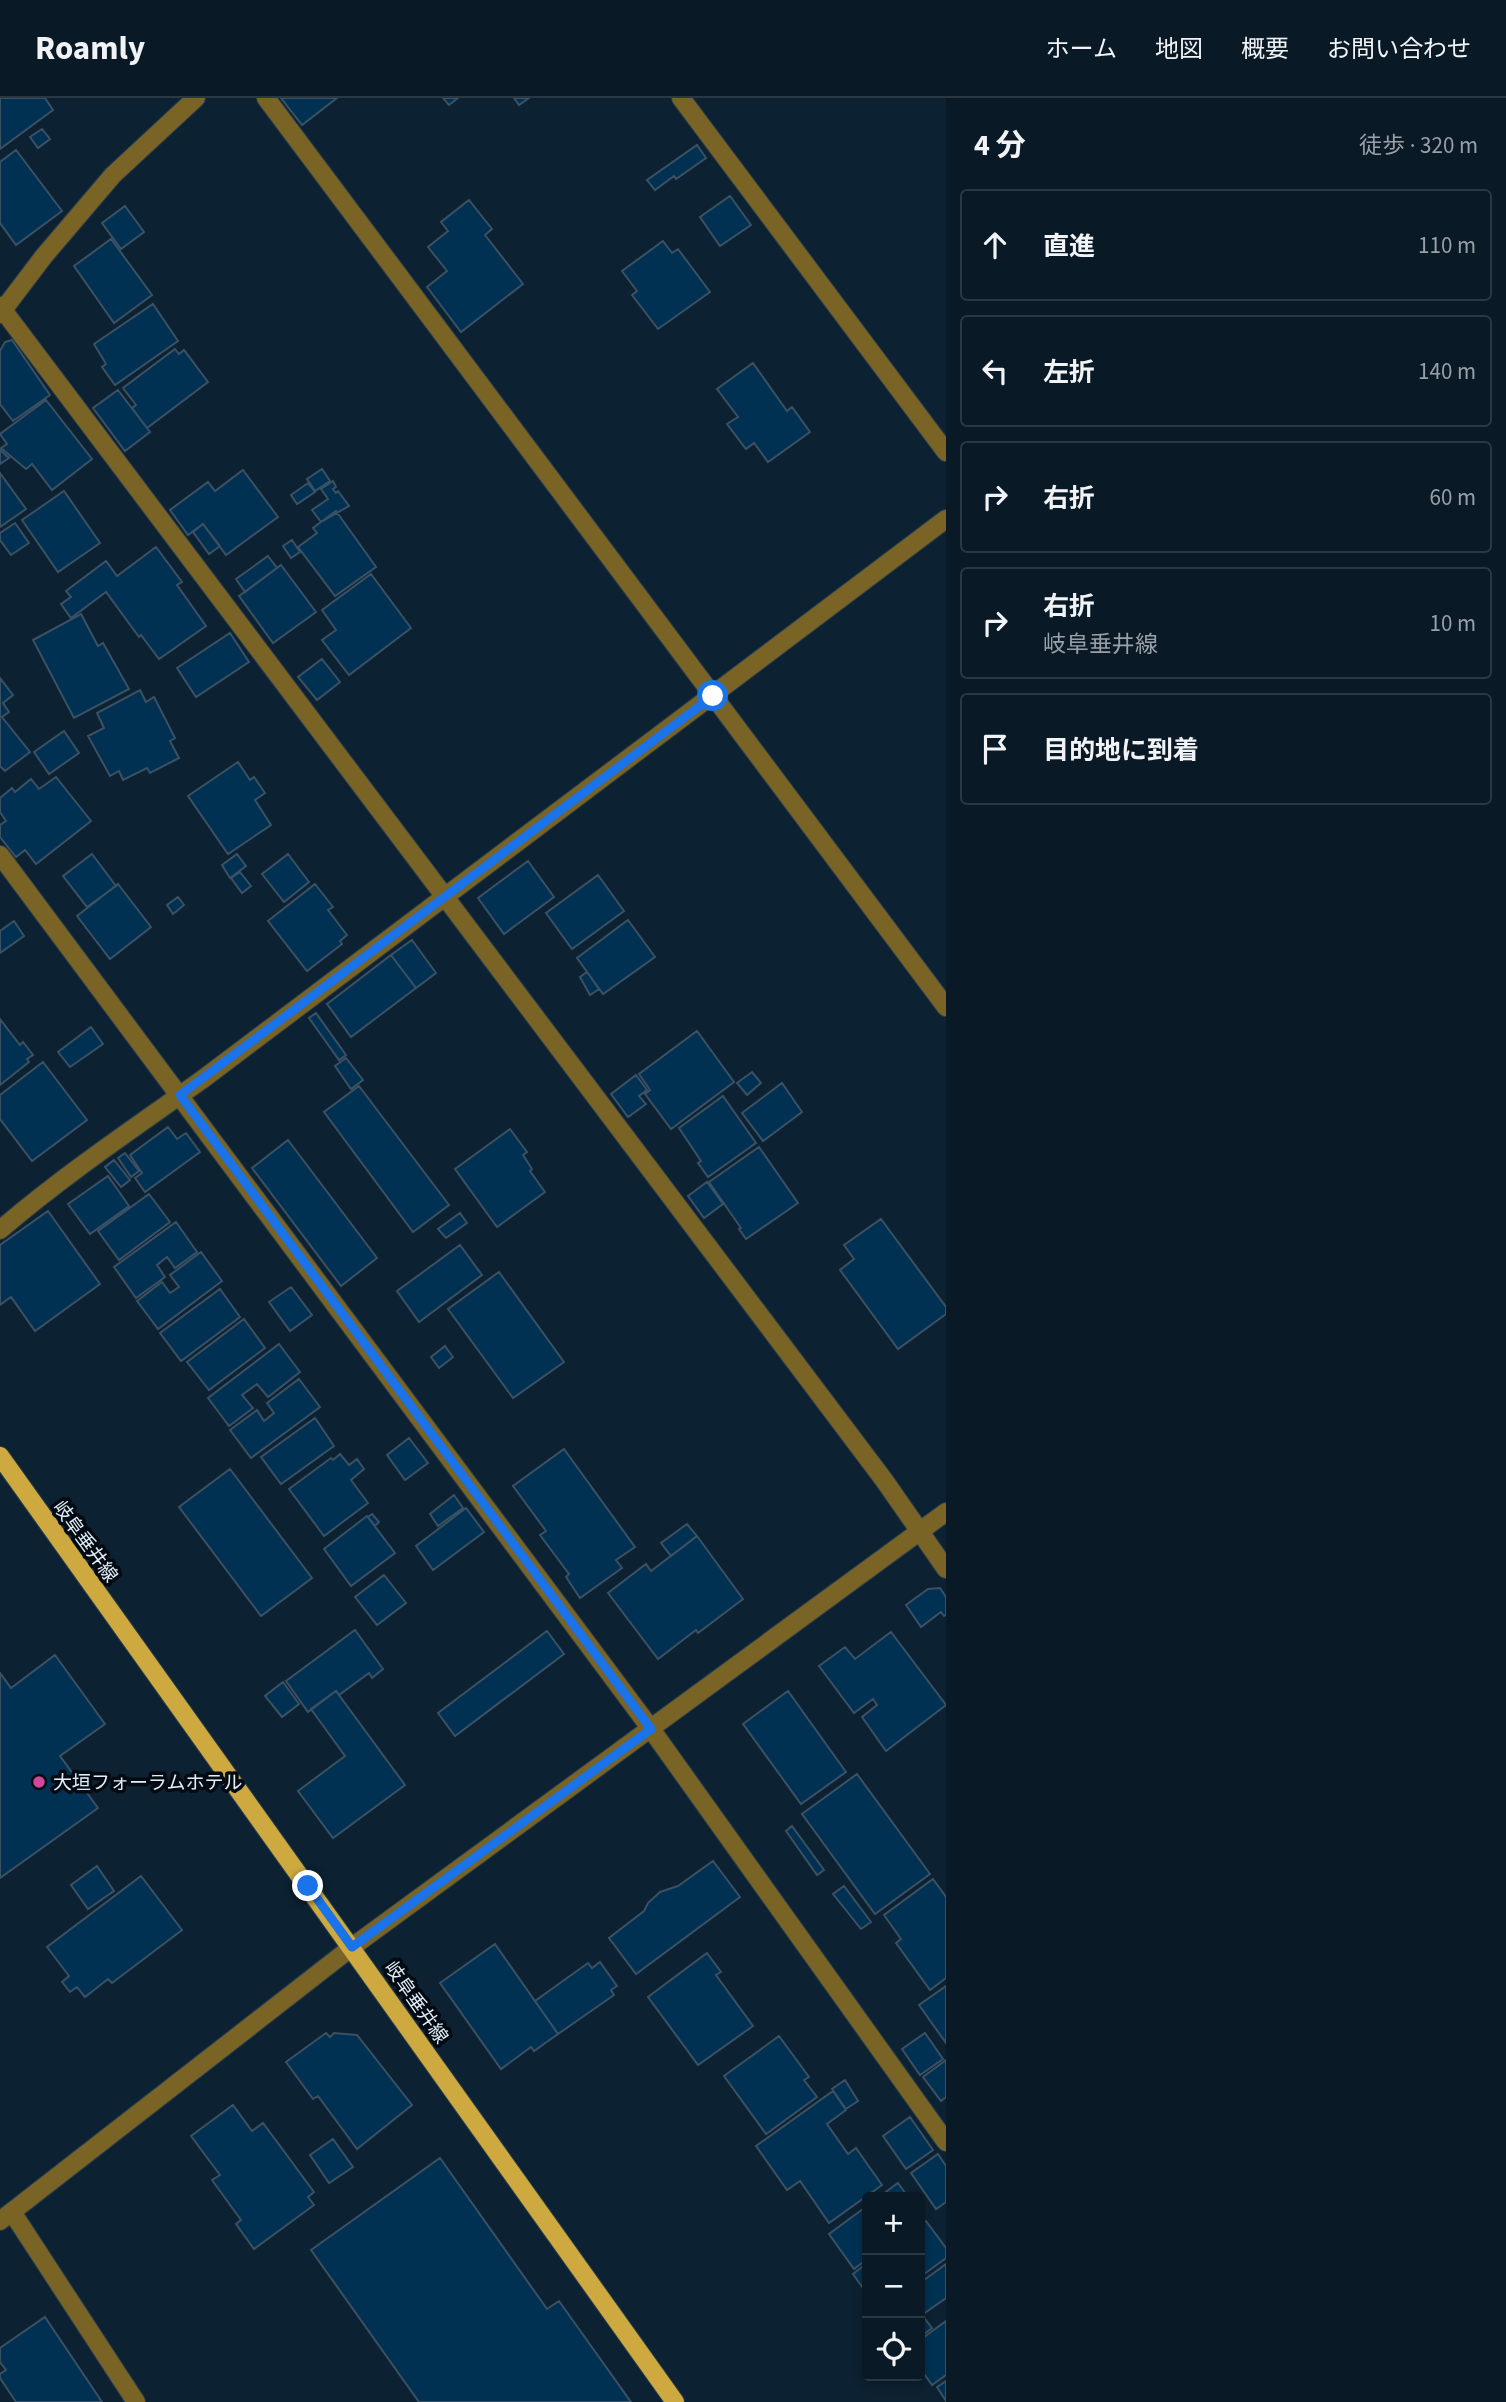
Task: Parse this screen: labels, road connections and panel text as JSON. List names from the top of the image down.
{
  "streets": {
    "main road": ["岐阜垂井線"]
  },
  "places": ["大垣フォーラムホテル"],
  "page": {
    "header": "Roamly",
    "nav": [
      "ホーム",
      "地図",
      "概要",
      "お問い合わせ"
    ],
    "heading": ["4 分", "徒歩 · 320 m"],
    "list": [
      ["直進", "110 m"],
      ["左折", "140 m"],
      ["右折", "60 m"],
      ["右折", "岐阜垂井線", "10 m"],
      "目的地に到着"
    ],
    "map_buttons": ["+", "−"]
  }
}
